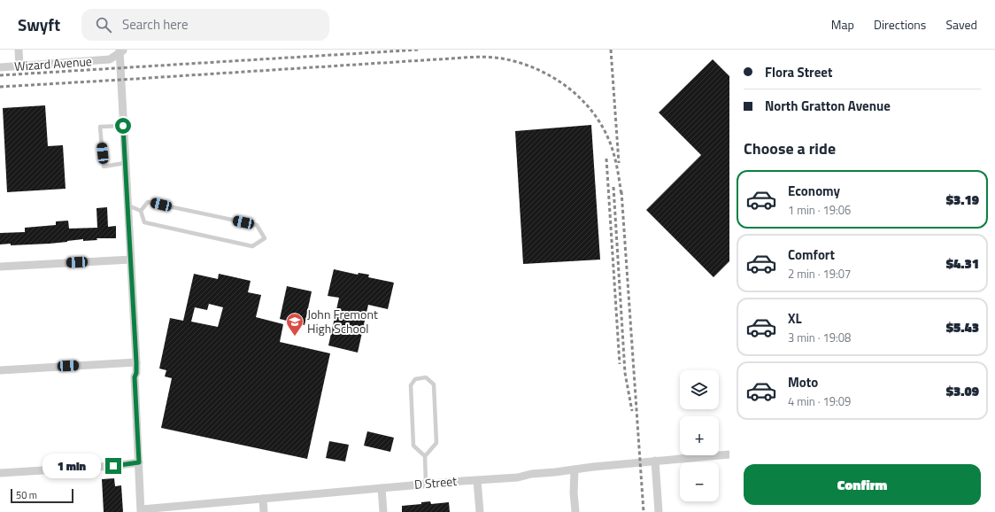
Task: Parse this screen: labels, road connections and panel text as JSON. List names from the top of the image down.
{
  "streets": {
    "street": ["Wizard Avenue", "D Street"]
  },
  "places": {
    "school or university": ["John Fremont High School"]
  },
  "scale_bar": "50 m",
  "page": {
    "header": "Swyft",
    "search": "Search here",
    "nav": ["Map", "Directions", "Saved"],
    "banner": ["Flora Street", "North Gratton Avenue"],
    "heading": "Choose a ride",
    "list": [
      {
        "name": "Economy",
        "note": "1 min · 19:06",
        "value": "$3.19"
      },
      {
        "name": "Comfort",
        "note": "2 min · 19:07",
        "value": "$4.31"
      },
      {
        "name": "XL",
        "note": "3 min · 19:08",
        "value": "$5.43"
      },
      {
        "name": "Moto",
        "note": "4 min · 19:09",
        "value": "$3.09"
      }
    ],
    "map_buttons": ["+", "−"],
    "bubble": "1 min",
    "buttons": "Confirm",
    "scale": "50 m"
  }
}
